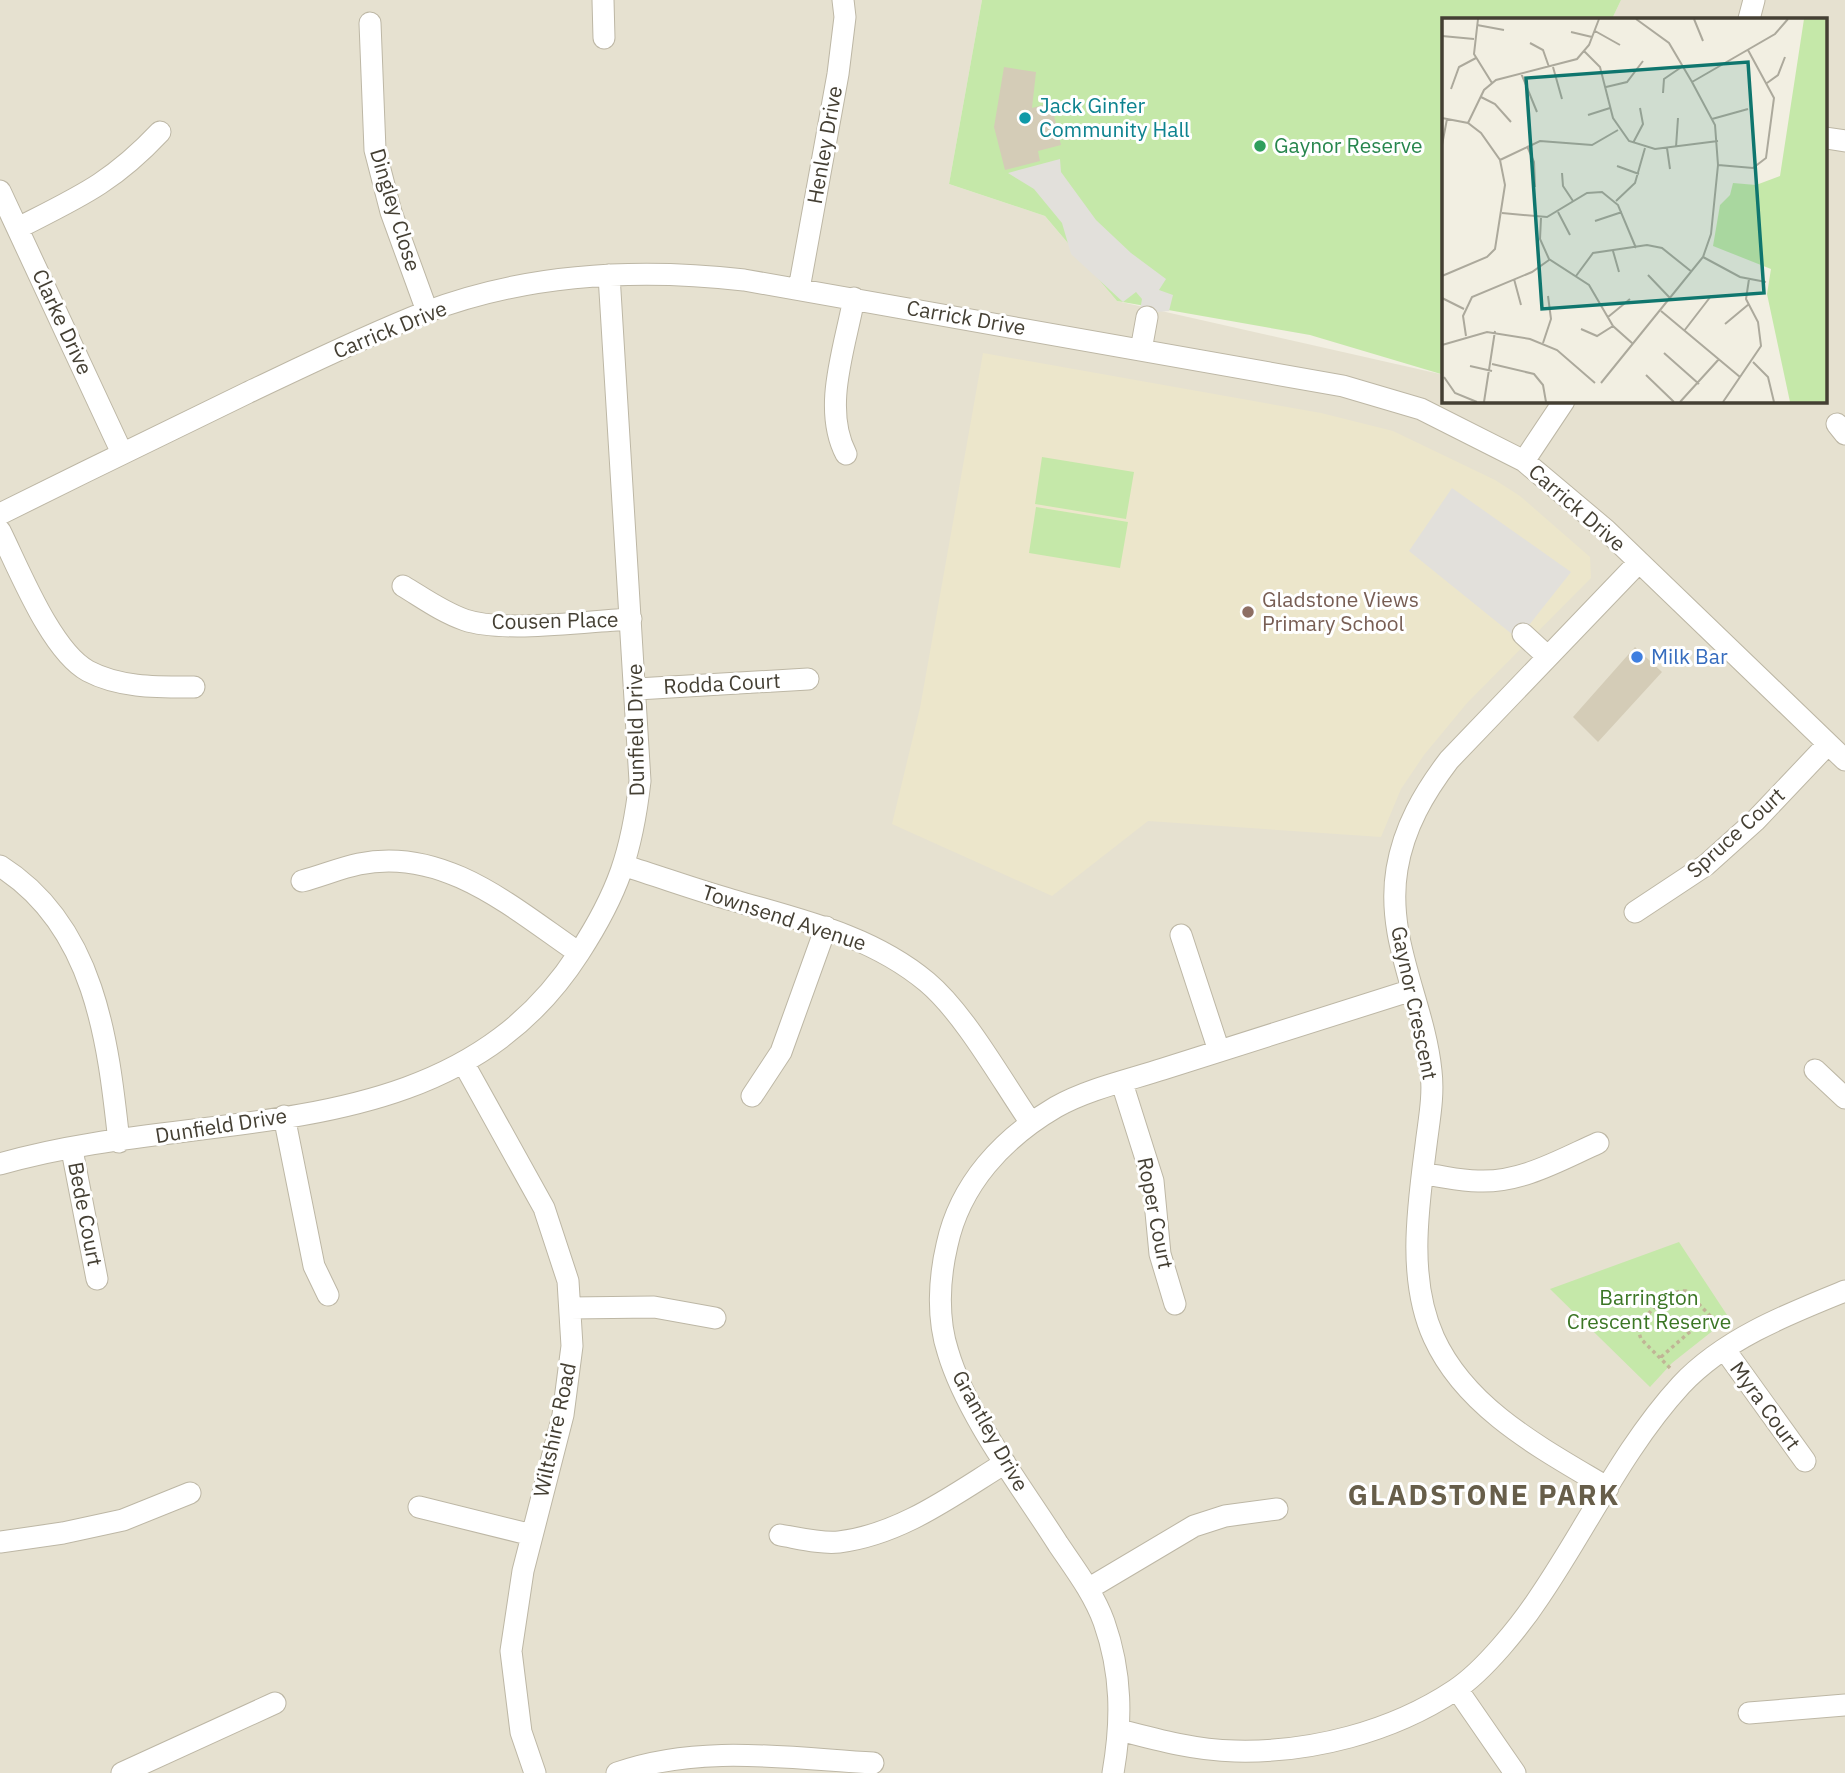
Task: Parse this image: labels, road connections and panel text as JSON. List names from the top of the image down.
{
  "streets": {
    "street": [
      "Henley Drive",
      "Dingley Close",
      "Carrick Drive",
      "Clarke Drive",
      "Cousen Place",
      "Rodda Court",
      "Dunfield Drive",
      "Spruce Court",
      "Townsend Avenue",
      "Gaynor Crescent",
      "Roper Court",
      "Bede Court",
      "Myra Court",
      "Wiltshire Road",
      "Grantley Drive"
    ]
  },
  "crossings": [
    ["Henley Drive", "Carrick Drive"],
    ["Dingley Close", "Carrick Drive"],
    ["Carrick Drive", "Clarke Drive"],
    ["Carrick Drive", "Dunfield Drive"],
    ["Carrick Drive", "Spruce Court"],
    ["Carrick Drive", "Gaynor Crescent"],
    ["Cousen Place", "Dunfield Drive"],
    ["Rodda Court", "Dunfield Drive"],
    ["Dunfield Drive", "Townsend Avenue"],
    ["Dunfield Drive", "Bede Court"],
    ["Dunfield Drive", "Wiltshire Road"],
    ["Townsend Avenue", "Grantley Drive"],
    ["Gaynor Crescent", "Grantley Drive"],
    ["Roper Court", "Grantley Drive"]
  ],
  "districts": ["GLADSTONE PARK"],
  "parks": ["Barrington Crescent Reserve"],
  "places": [
    "Jack Ginfer Community Hall",
    "Gaynor Reserve",
    "Gladstone Views Primary School",
    "Milk Bar"
  ]
}
